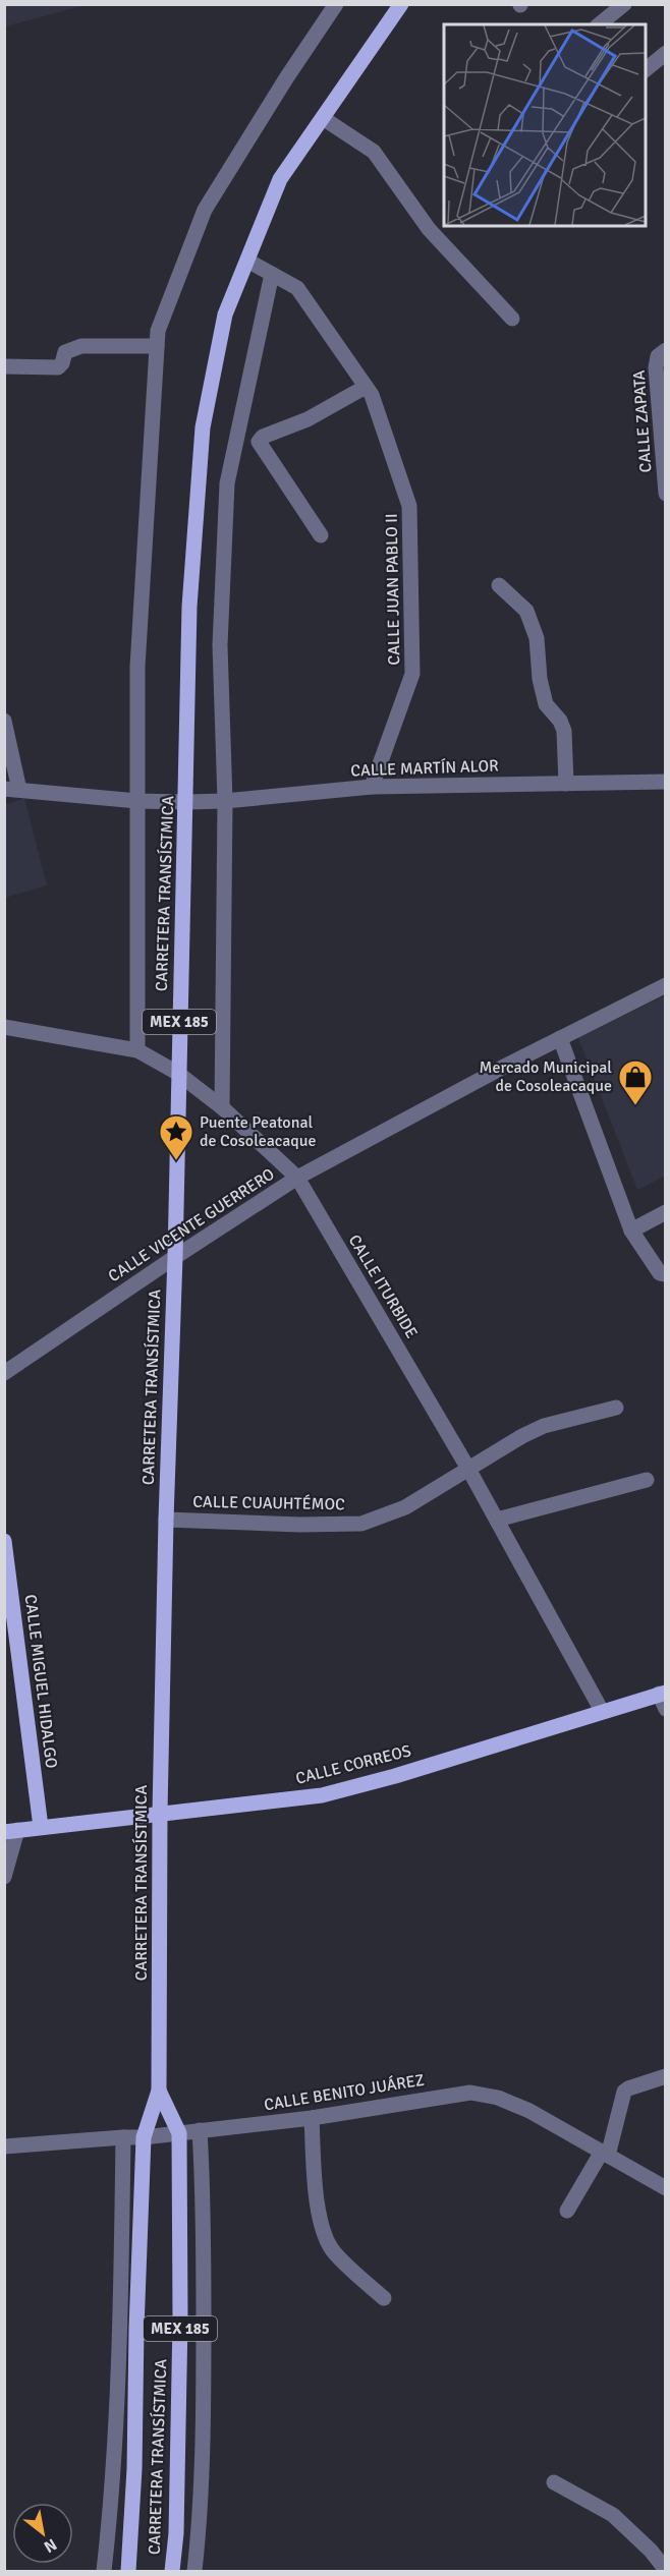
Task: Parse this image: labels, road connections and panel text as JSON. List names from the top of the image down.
{
  "streets": {
    "main road": [
      "CARRETERA TRANSÍSTMICA",
      "MEX 185",
      "CALLE MIGUEL HIDALGO",
      "CALLE CORREOS"
    ],
    "street": [
      "CALLE ZAPATA",
      "CALLE JUAN PABLO II",
      "CALLE MARTÍN ALOR",
      "CALLE VICENTE GUERRERO",
      "CALLE ITURBIDE",
      "CALLE CUAUHTÉMOC",
      "CALLE BENITO JUÁREZ"
    ]
  },
  "crossings": [
    ["CALLE JUAN PABLO II", "CALLE MARTÍN ALOR"],
    ["CALLE JUAN PABLO II", "CARRETERA TRANSÍSTMICA"],
    ["CALLE MARTÍN ALOR", "CARRETERA TRANSÍSTMICA"],
    ["CARRETERA TRANSÍSTMICA", "CALLE VICENTE GUERRERO"],
    ["CARRETERA TRANSÍSTMICA", "CALLE ITURBIDE"],
    ["CARRETERA TRANSÍSTMICA", "CALLE CUAUHTÉMOC"],
    ["CARRETERA TRANSÍSTMICA", "CALLE CORREOS"],
    ["CARRETERA TRANSÍSTMICA", "CALLE BENITO JUÁREZ"],
    ["CALLE VICENTE GUERRERO", "CALLE ITURBIDE"],
    ["CALLE ITURBIDE", "CALLE CUAUHTÉMOC"],
    ["CALLE ITURBIDE", "CALLE CORREOS"],
    ["CALLE MIGUEL HIDALGO", "CALLE CORREOS"]
  ],
  "places": {
    "shop": ["Mercado Municipal de Cosoleacaque"],
    "place": ["Puente Peatonal de Cosoleacaque"]
  },
  "north": "bottom right"
}
